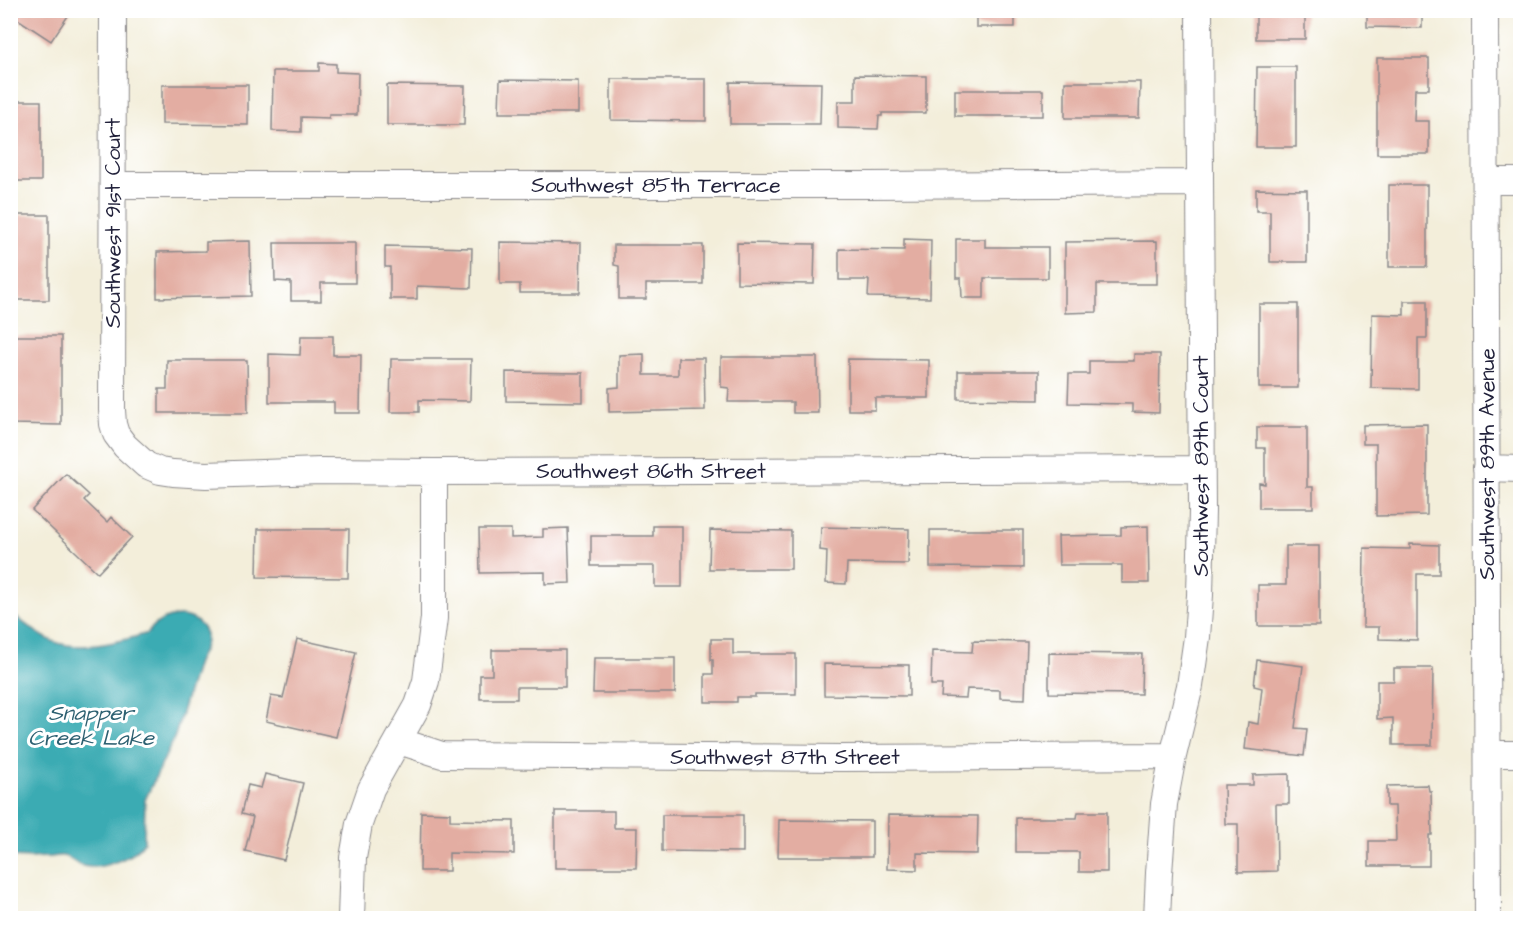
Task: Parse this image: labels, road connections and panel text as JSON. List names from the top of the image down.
{
  "streets": {
    "street": [
      "Southwest 85th Terrace",
      "Southwest 91st Court",
      "Southwest 89th Avenue",
      "Southwest 89th Court",
      "Southwest 86th Street",
      "Southwest 87th Street"
    ]
  },
  "crossings": [
    ["Southwest 85th Terrace", "Southwest 91st Court"],
    ["Southwest 85th Terrace", "Southwest 89th Court"],
    ["Southwest 91st Court", "Southwest 86th Street"],
    ["Southwest 89th Court", "Southwest 86th Street"],
    ["Southwest 89th Court", "Southwest 87th Street"]
  ],
  "water": ["Snapper Creek Lake"]
}
